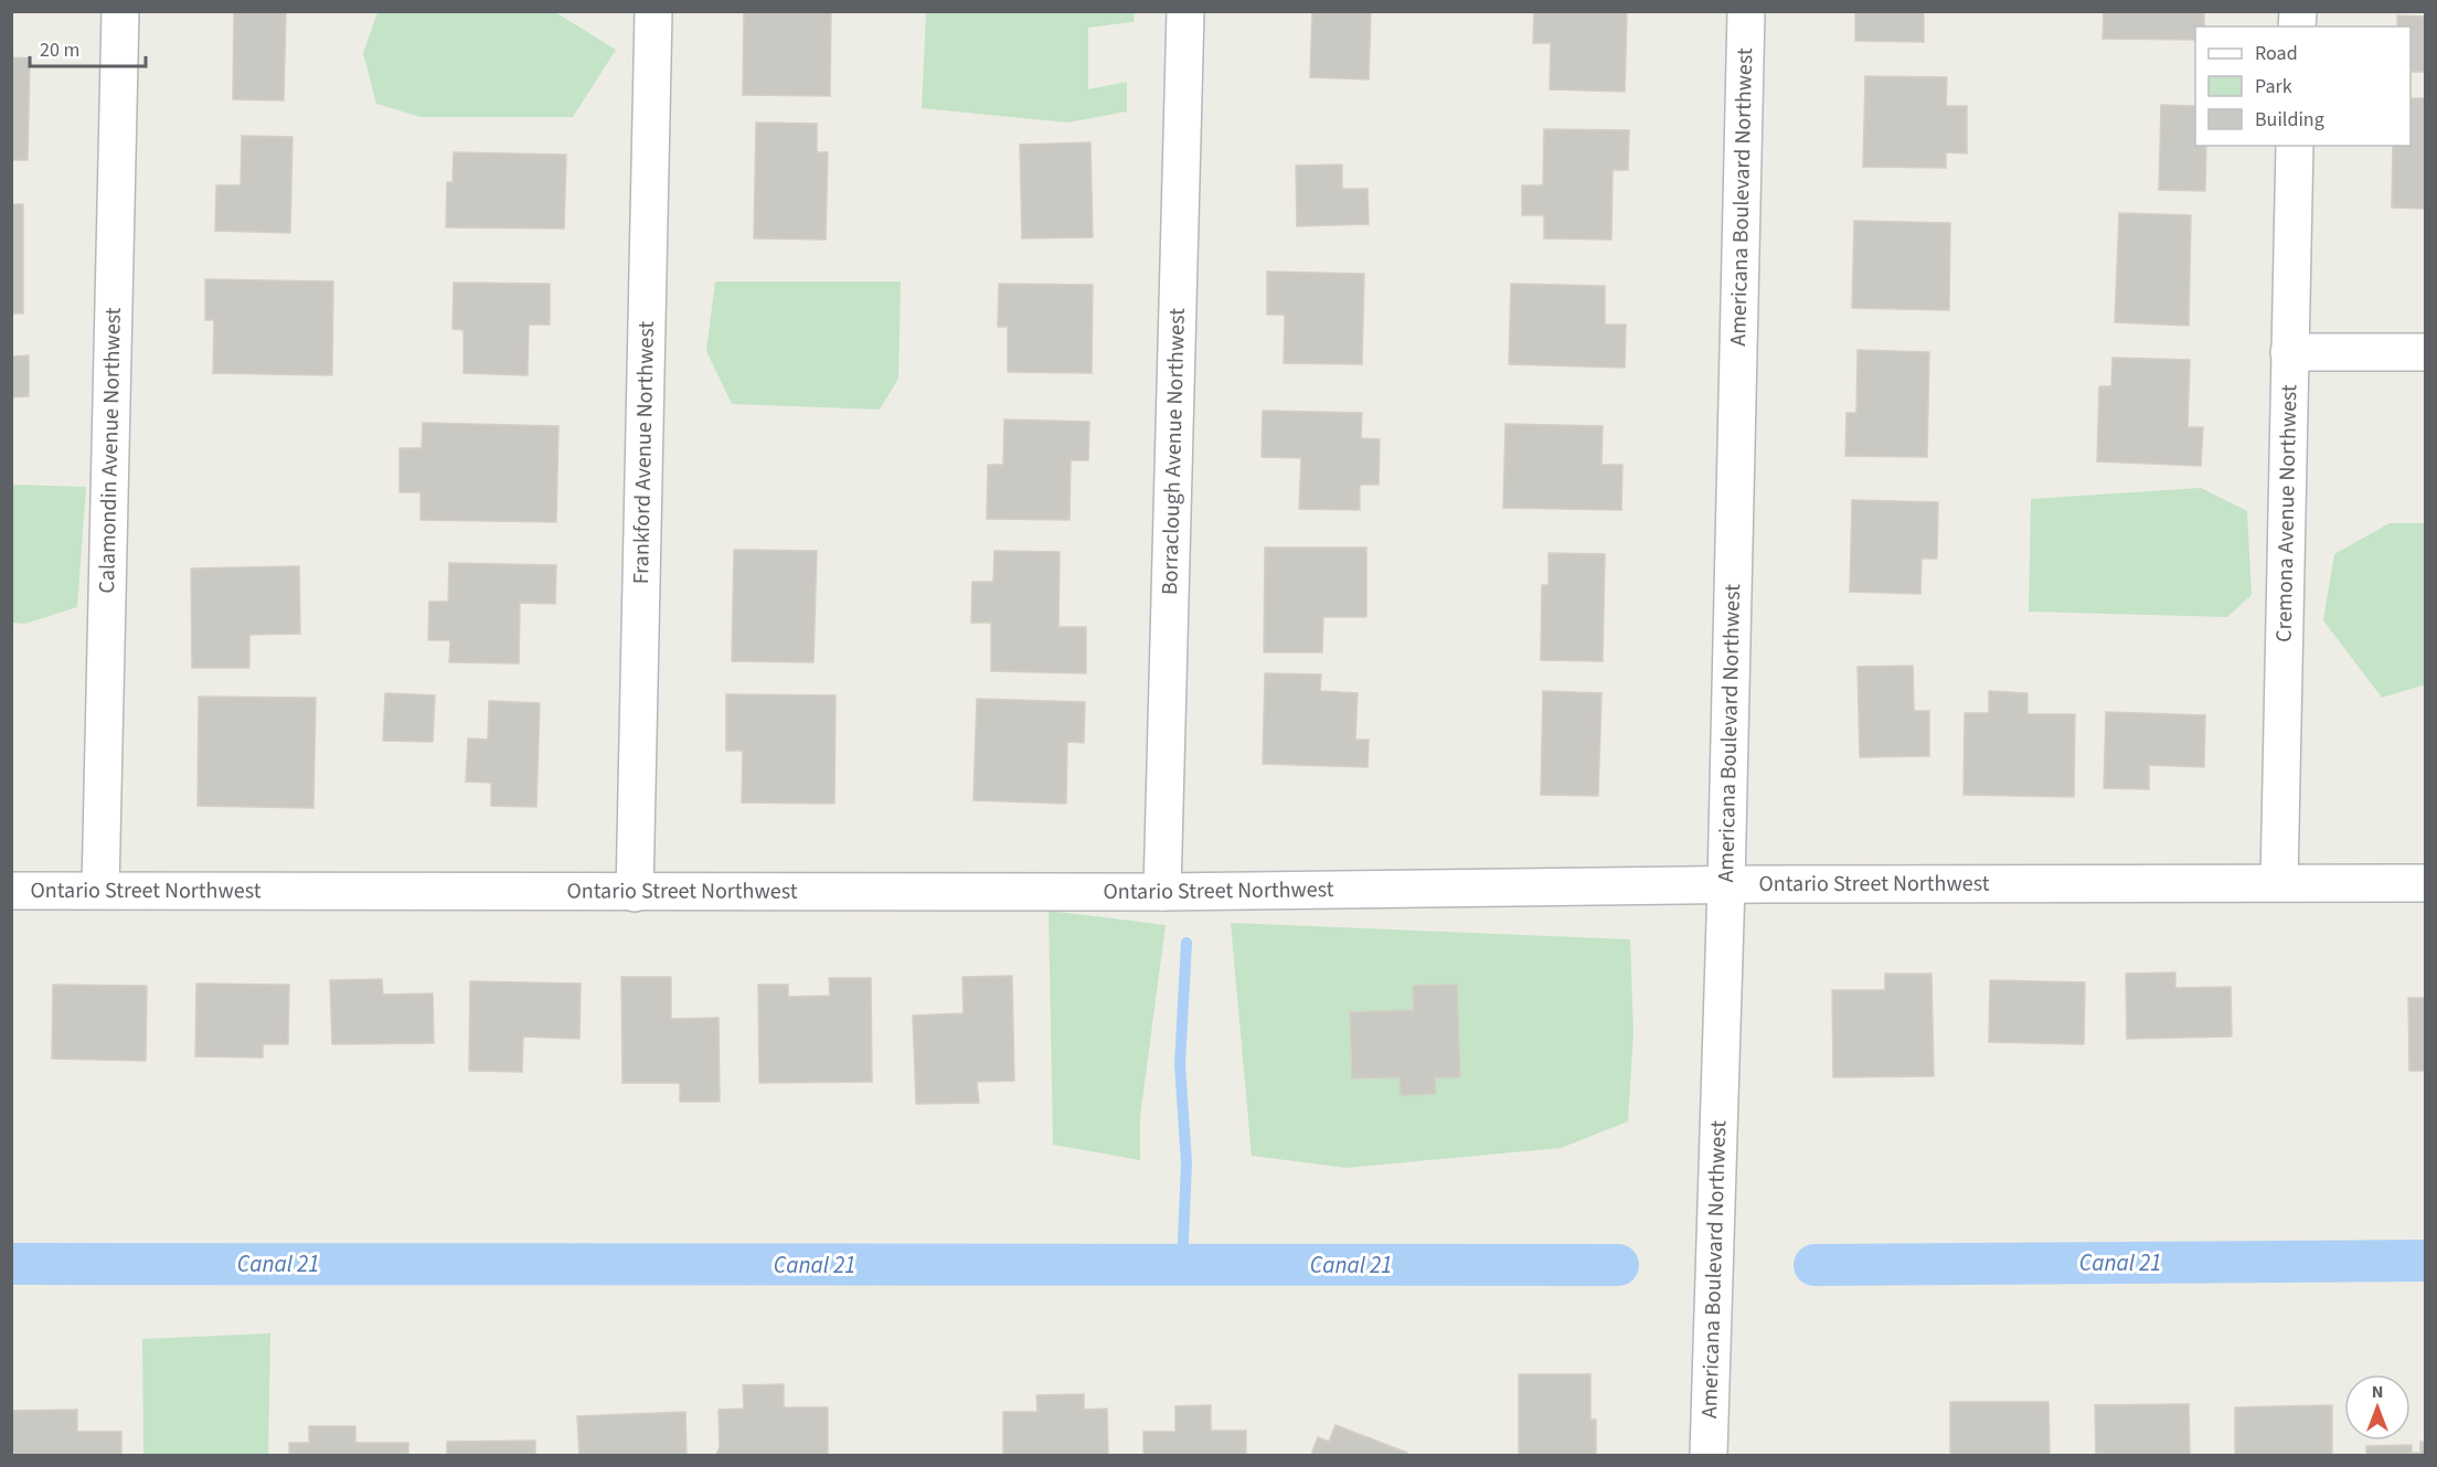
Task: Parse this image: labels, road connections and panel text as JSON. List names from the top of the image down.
{
  "streets": {
    "street": [
      "Americana Boulevard Northwest",
      "Calamondin Avenue Northwest",
      "Borraclough Avenue Northwest",
      "Frankford Avenue Northwest",
      "Cremona Avenue Northwest",
      "Ontario Street Northwest"
    ]
  },
  "crossings": [
    ["Americana Boulevard Northwest", "Ontario Street Northwest"],
    ["Calamondin Avenue Northwest", "Ontario Street Northwest"],
    ["Borraclough Avenue Northwest", "Ontario Street Northwest"],
    ["Frankford Avenue Northwest", "Ontario Street Northwest"],
    ["Cremona Avenue Northwest", "Ontario Street Northwest"]
  ],
  "water": ["Canal 21"],
  "legend": ["Road", "Park", "Building"],
  "scale_bar": "20 m",
  "north": "top"
}
